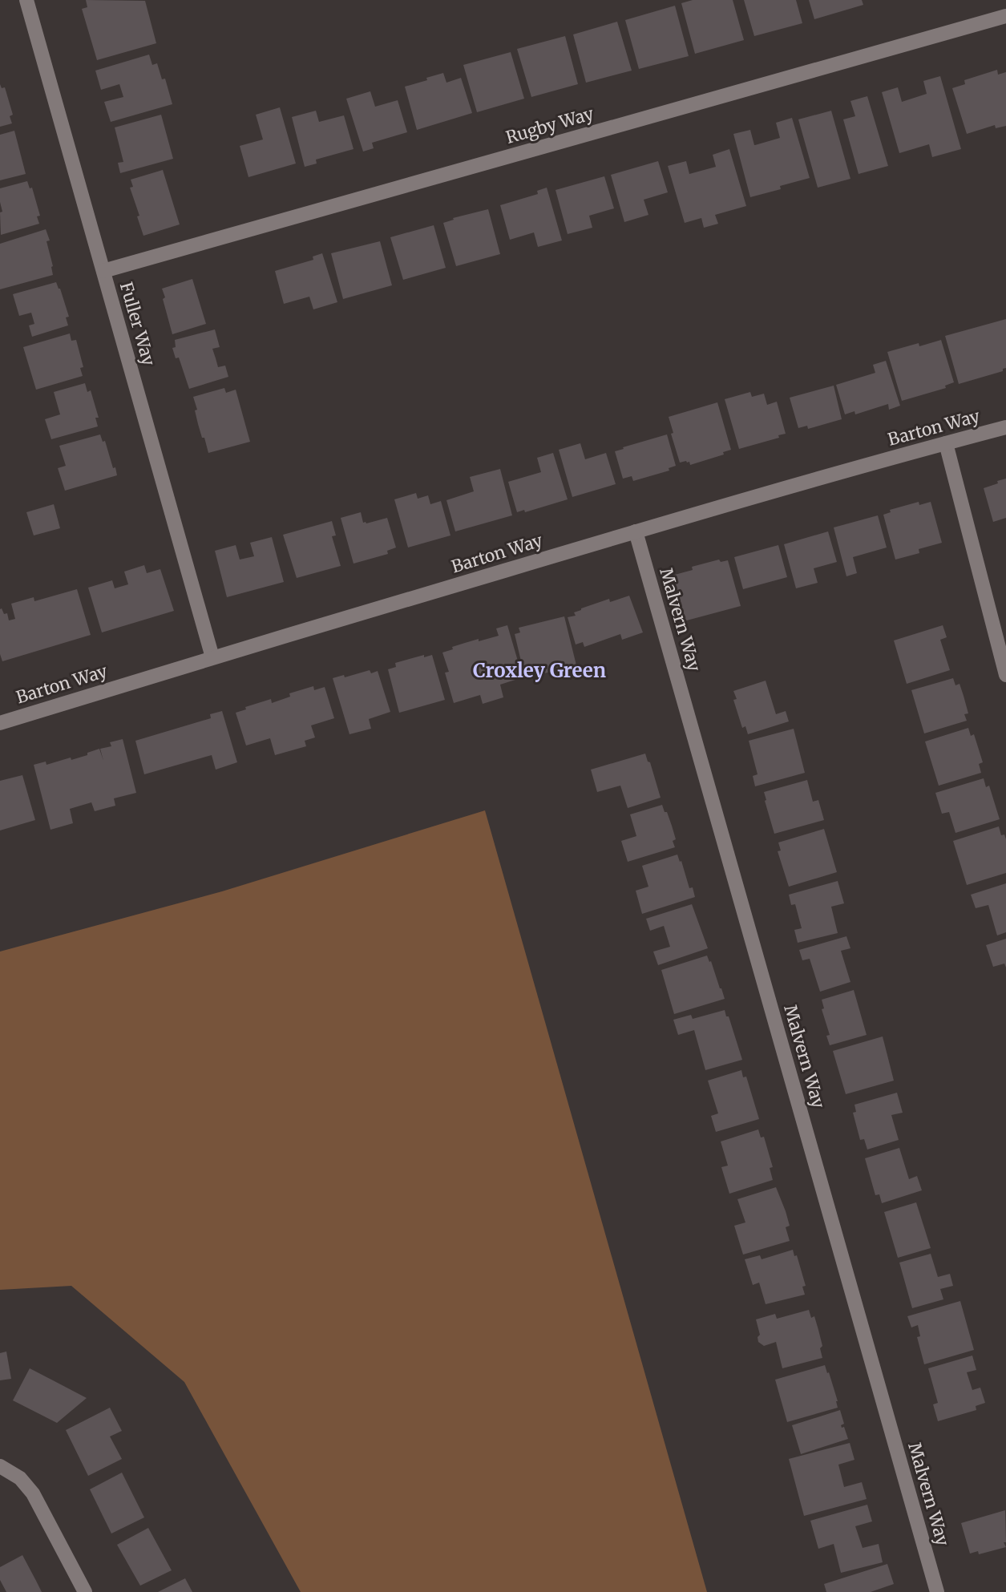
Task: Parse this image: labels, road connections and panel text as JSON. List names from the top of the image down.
{
  "streets": {
    "street": [
      "Rugby Way",
      "Fuller Way",
      "Barton Way",
      "Malvern Way"
    ]
  },
  "crossings": [
    ["Rugby Way", "Fuller Way"],
    ["Fuller Way", "Barton Way"],
    ["Barton Way", "Malvern Way"]
  ],
  "districts": ["Croxley Green"]
}
